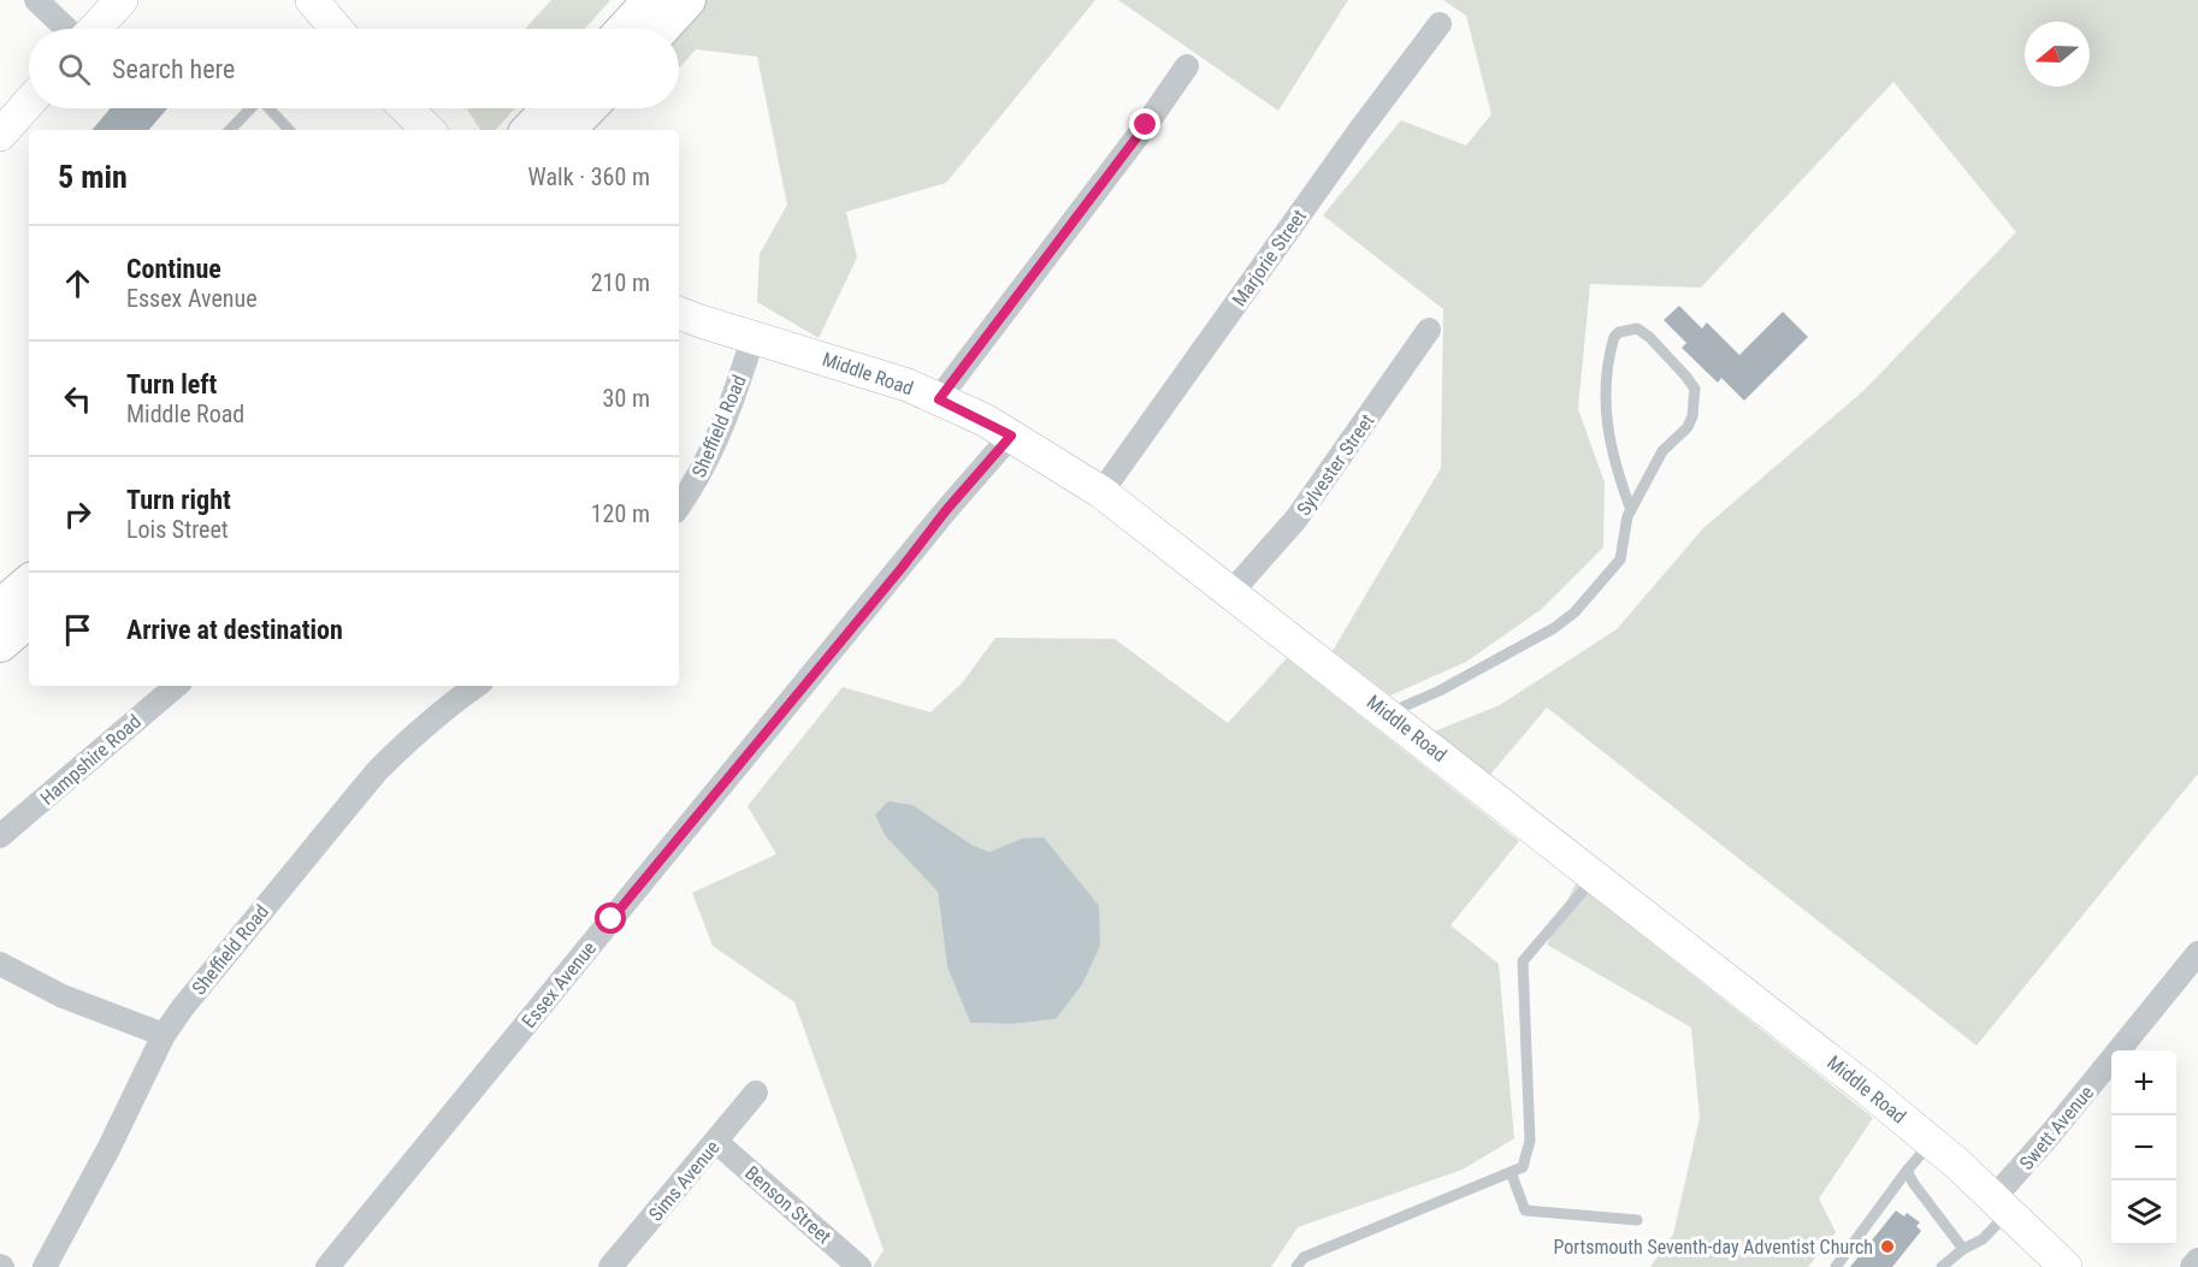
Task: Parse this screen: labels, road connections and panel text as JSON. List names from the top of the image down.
{
  "streets": {
    "main road": ["Middle Road"],
    "street": [
      "Marjorie Street",
      "Sheffield Road",
      "Sylvester Street",
      "Hampshire Road",
      "Essex Avenue",
      "Swett Avenue",
      "Sims Avenue",
      "Benson Street"
    ]
  },
  "crossings": [
    ["Marjorie Street", "Middle Road"],
    ["Middle Road", "Sheffield Road"],
    ["Middle Road", "Sylvester Street"],
    ["Middle Road", "Essex Avenue"],
    ["Middle Road", "Swett Avenue"],
    ["Sims Avenue", "Benson Street"]
  ],
  "places": ["Portsmouth Seventh-day Adventist Church"],
  "north": "left",
  "page": {
    "search": "Search here",
    "heading": ["5 min", "Walk · 360 m"],
    "list": [
      ["Continue", "Essex Avenue", "210 m"],
      ["Turn left", "Middle Road", "30 m"],
      ["Turn right", "Lois Street", "120 m"],
      "Arrive at destination"
    ],
    "map_buttons": ["+", "−"]
  }
}
